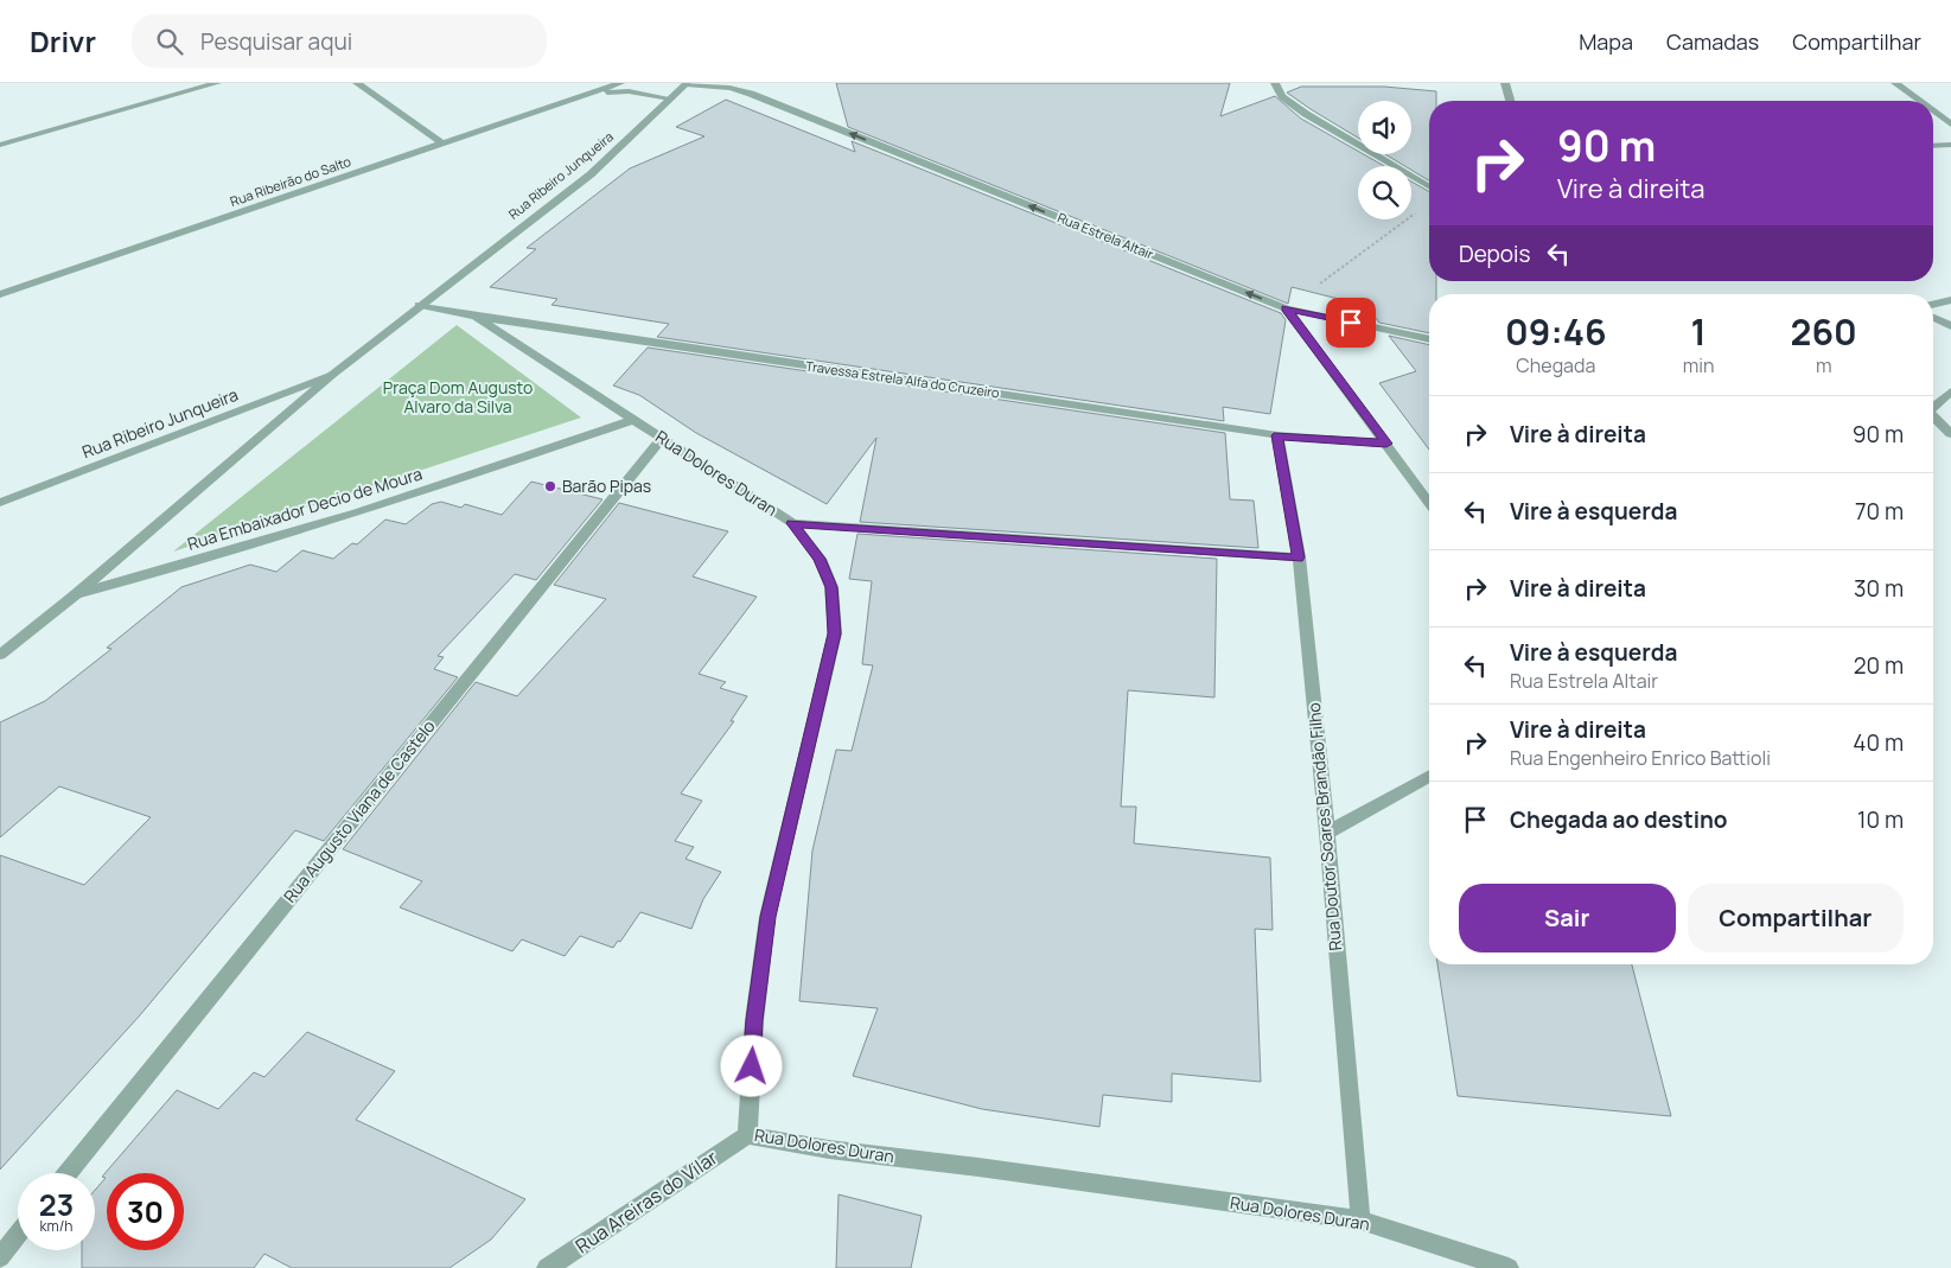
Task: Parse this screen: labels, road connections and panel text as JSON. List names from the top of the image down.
{
  "streets": {
    "street": [
      "Rua Ribeiro Junqueira",
      "Rua Ribeirão do Salto",
      "Rua Estrela Altair",
      "Travessa Estrela Alfa do Cruzeiro",
      "Rua Dolores Duran",
      "Rua Embaixador Decio de Moura",
      "Rua Augusto Viana de Castelo",
      "Rua Doutor Soares Brandão Filho",
      "Rua Areiras do Vilar"
    ]
  },
  "crossings": [
    ["Rua Ribeiro Junqueira", "Rua Ribeirão do Salto"],
    ["Rua Ribeiro Junqueira", "Rua Estrela Altair"],
    ["Rua Ribeiro Junqueira", "Travessa Estrela Alfa do Cruzeiro"],
    ["Travessa Estrela Alfa do Cruzeiro", "Rua Dolores Duran"],
    ["Travessa Estrela Alfa do Cruzeiro", "Rua Doutor Soares Brandão Filho"],
    ["Rua Dolores Duran", "Rua Embaixador Decio de Moura"],
    ["Rua Dolores Duran", "Rua Augusto Viana de Castelo"],
    ["Rua Dolores Duran", "Rua Doutor Soares Brandão Filho"],
    ["Rua Dolores Duran", "Rua Areiras do Vilar"]
  ],
  "one_way": ["Rua Estrela Altair"],
  "parks": ["Praça Dom Augusto Alvaro da Silva"],
  "places": ["Barão Pipas"],
  "page": {
    "header": "Drivr",
    "search": "Pesquisar aqui",
    "nav": ["Mapa", "Camadas", "Compartilhar"],
    "turn": ["90 m", "Vire à direita"],
    "then": "Depois",
    "eta": [
      "09:46",
      "Chegada",
      "1",
      "min",
      "260",
      "m"
    ],
    "list": [
      {
        "name": "Vire à direita",
        "value": "90 m"
      },
      {
        "name": "Vire à esquerda",
        "value": "70 m"
      },
      {
        "name": "Vire à direita",
        "value": "30 m"
      },
      {
        "name": "Vire à esquerda",
        "note": "Rua Estrela Altair",
        "value": "20 m"
      },
      {
        "name": "Vire à direita",
        "note": "Rua Engenheiro Enrico Battioli",
        "value": "40 m"
      },
      {
        "name": "Chegada ao destino",
        "value": "10 m"
      }
    ],
    "buttons": ["Sair", "Compartilhar"],
    "speed": "23 km/h",
    "limit": "30"
  }
}
